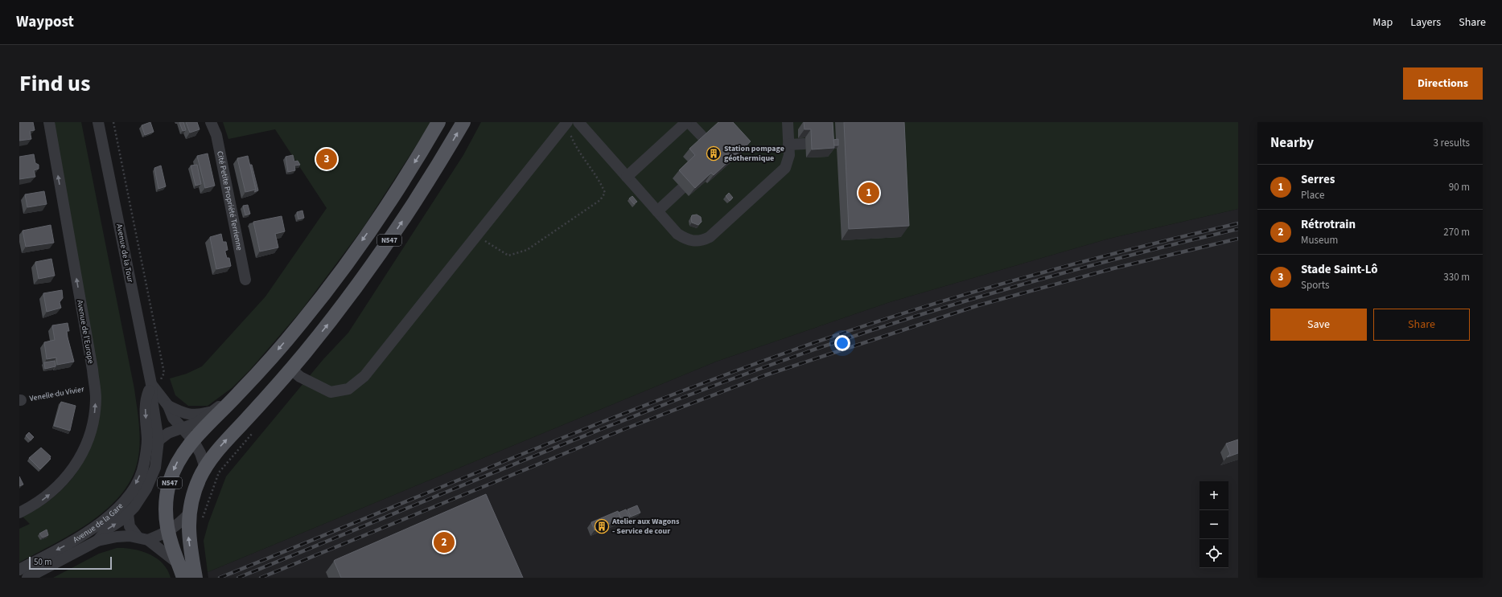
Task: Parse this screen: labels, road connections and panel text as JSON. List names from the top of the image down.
{
  "streets": {
    "main road": ["N547"],
    "street": [
      "Cité Petite Propriété Terrienne",
      "Avenue de la Tour",
      "Avenue de l'Europe",
      "Avenue de la Gare"
    ],
    "path": ["Venelle du Vivier"]
  },
  "crossings": [
    ["N547", "Avenue de la Tour"],
    ["N547", "Avenue de la Gare"],
    ["Avenue de la Tour", "Avenue de la Gare"],
    ["Avenue de l'Europe", "Venelle du Vivier"]
  ],
  "one_way": ["Avenue de l'Europe"],
  "places": {
    "building": ["Station pompage géothermique", "Atelier aux Wagons - Service de cour"]
  },
  "scale_bar": "50 m",
  "page": {
    "header": "Waypost",
    "nav": ["Map", "Layers", "Share"],
    "title": "Find us",
    "buttons": [
      "Directions",
      ["Save", "Share"]
    ],
    "heading": ["Nearby", "3 results"],
    "pins": ["3", "1", "2"],
    "list": [
      {
        "mark": "1",
        "name": "Serres",
        "note": "Place",
        "value": "90 m"
      },
      {
        "mark": "2",
        "name": "Rétrotrain",
        "note": "Museum",
        "value": "270 m"
      },
      {
        "mark": "3",
        "name": "Stade Saint-Lô",
        "note": "Sports",
        "value": "330 m"
      }
    ],
    "map_buttons": ["+", "−"],
    "scale": "50 m"
  }
}
